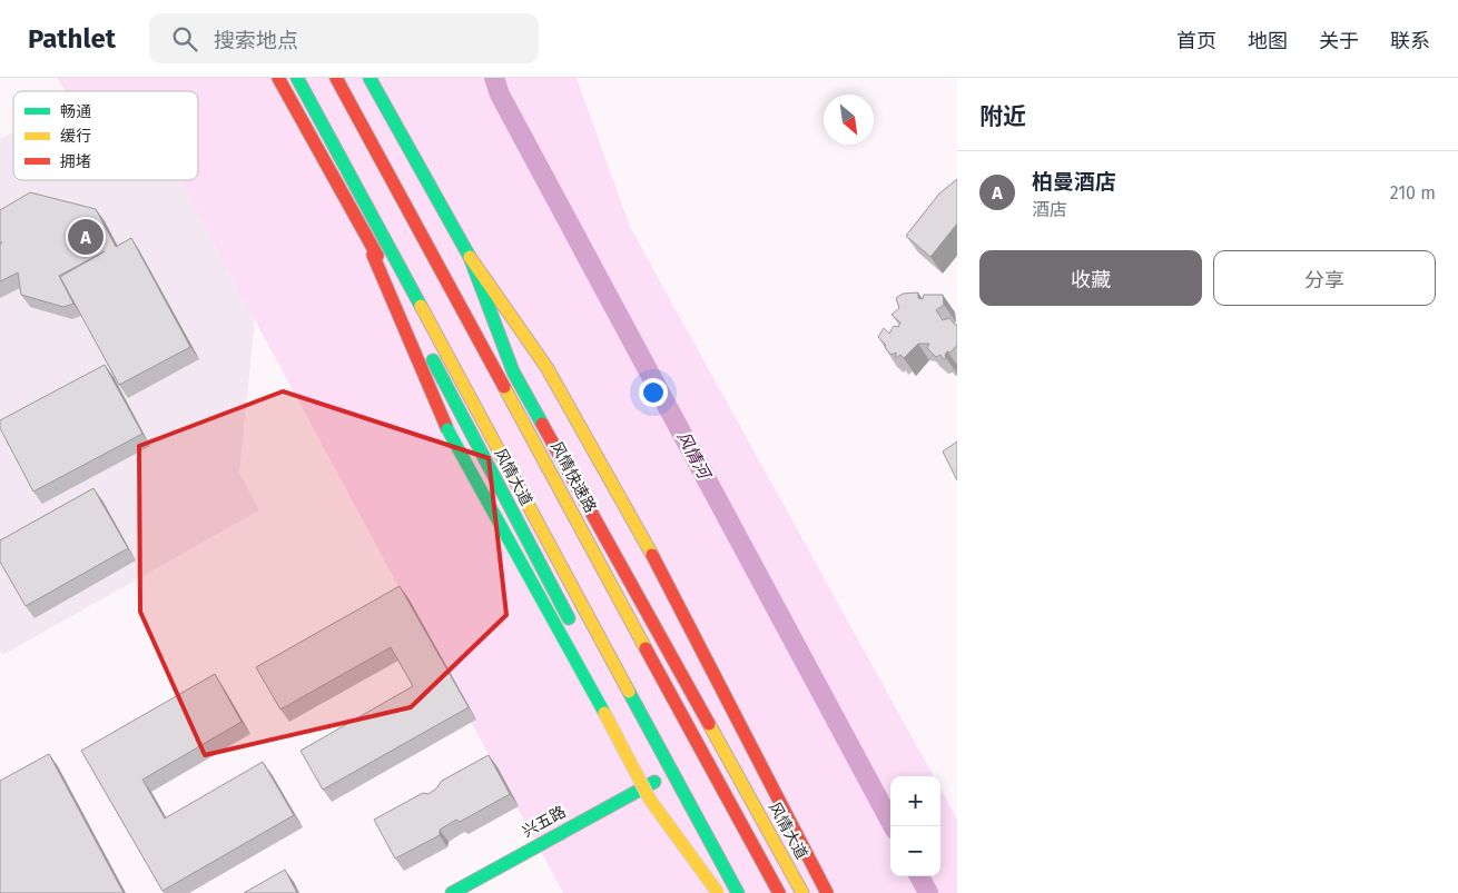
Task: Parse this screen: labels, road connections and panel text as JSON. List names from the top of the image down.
{
  "streets": {
    "main road": ["风情大道", "风情快速路", "兴五路"]
  },
  "water": ["风情河"],
  "legend": ["畅通", "缓行", "拥堵"],
  "north": "bottom right",
  "page": {
    "header": "Pathlet",
    "search": "搜索地点",
    "nav": [
      "首页",
      "地图",
      "关于",
      "联系"
    ],
    "heading": "附近",
    "list": [
      {
        "mark": "A",
        "name": "柏曼酒店",
        "note": "酒店",
        "value": "210 m"
      }
    ],
    "pins": "A",
    "buttons": ["收藏", "分享"],
    "map_buttons": ["+", "−"]
  }
}
